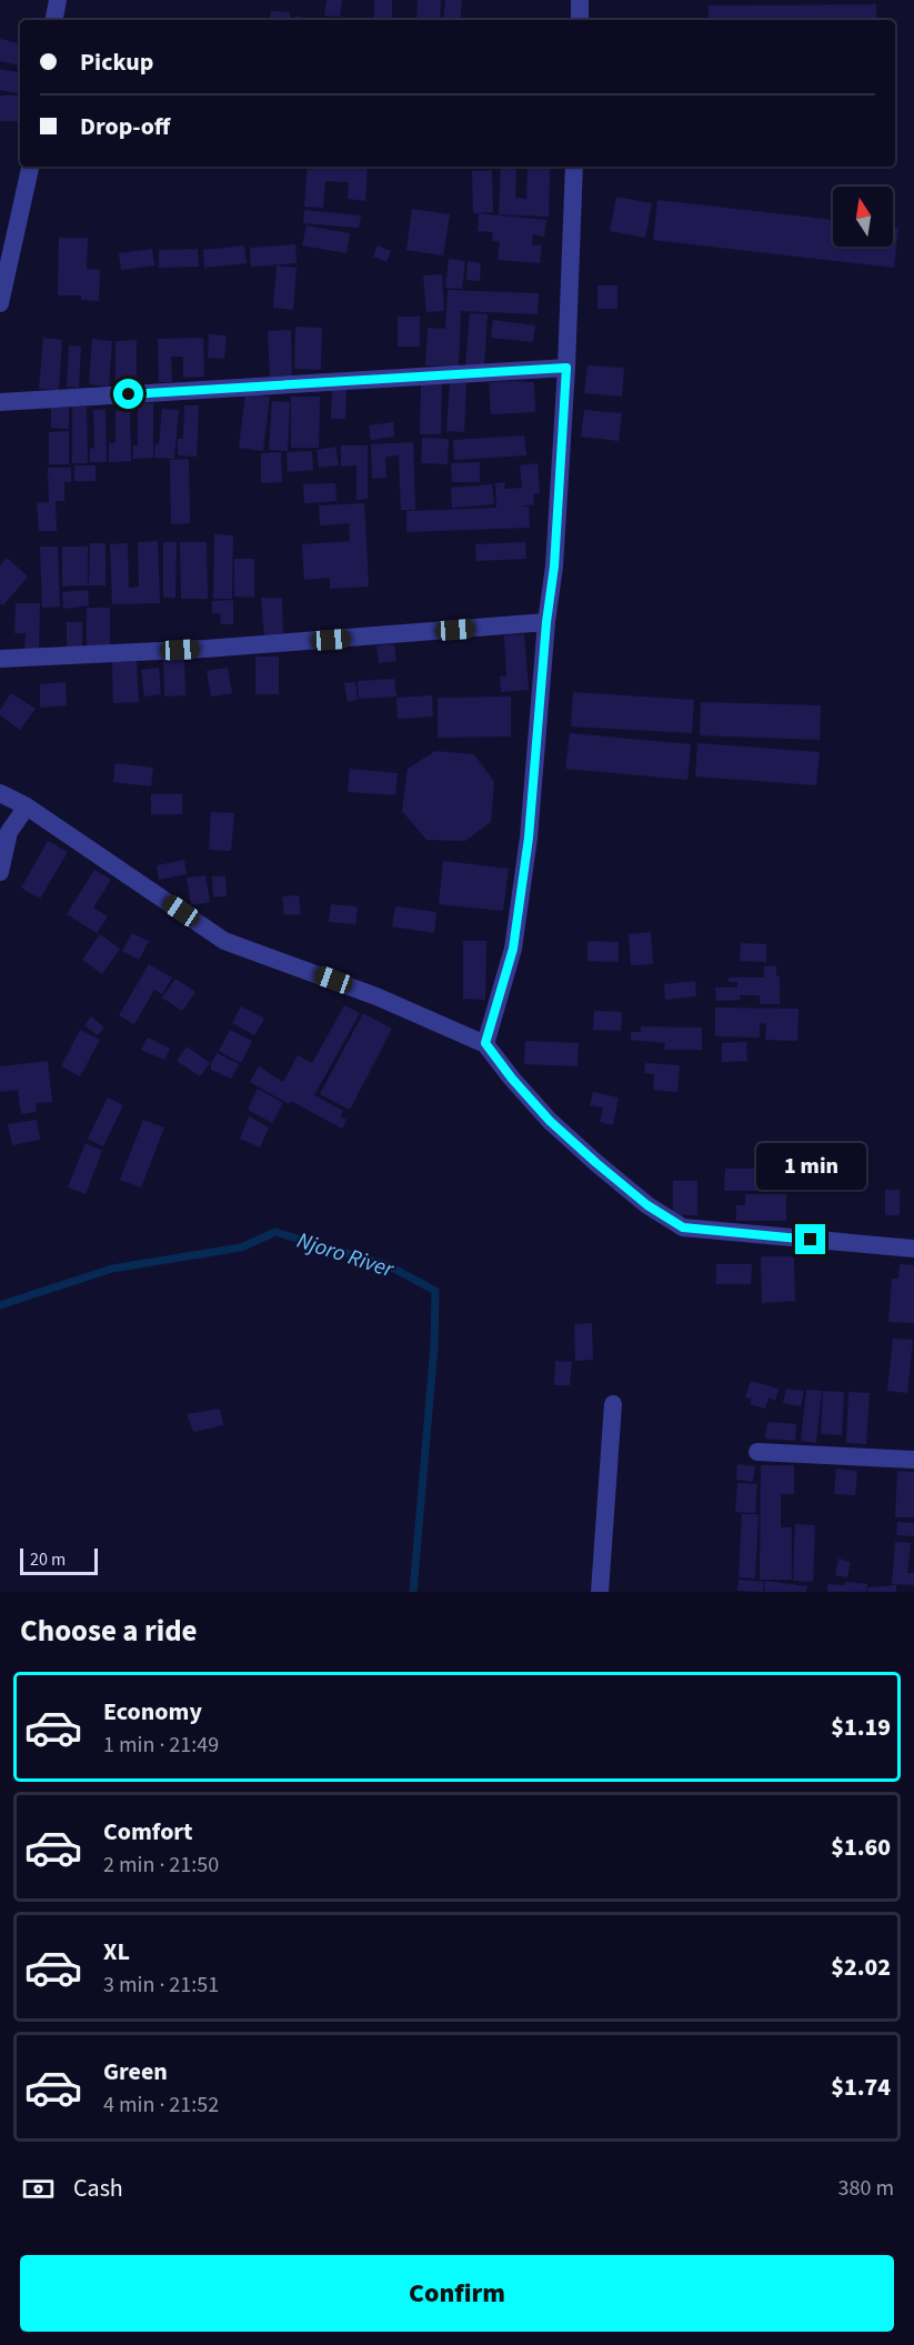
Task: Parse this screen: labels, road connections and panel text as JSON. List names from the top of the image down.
{
  "water": ["Njoro River"],
  "scale_bar": "20 m",
  "north": "top",
  "page": {
    "banner": ["Pickup", "Drop-off"],
    "bubble": "1 min",
    "scale": "20 m",
    "heading": "Choose a ride",
    "list": [
      {
        "name": "Economy",
        "note": "1 min · 21:49",
        "value": "$1.19"
      },
      {
        "name": "Comfort",
        "note": "2 min · 21:50",
        "value": "$1.60"
      },
      {
        "name": "XL",
        "note": "3 min · 21:51",
        "value": "$2.02"
      },
      {
        "name": "Green",
        "note": "4 min · 21:52",
        "value": "$1.74"
      }
    ],
    "pay": ["Cash", "380 m"],
    "buttons": "Confirm"
  }
}
